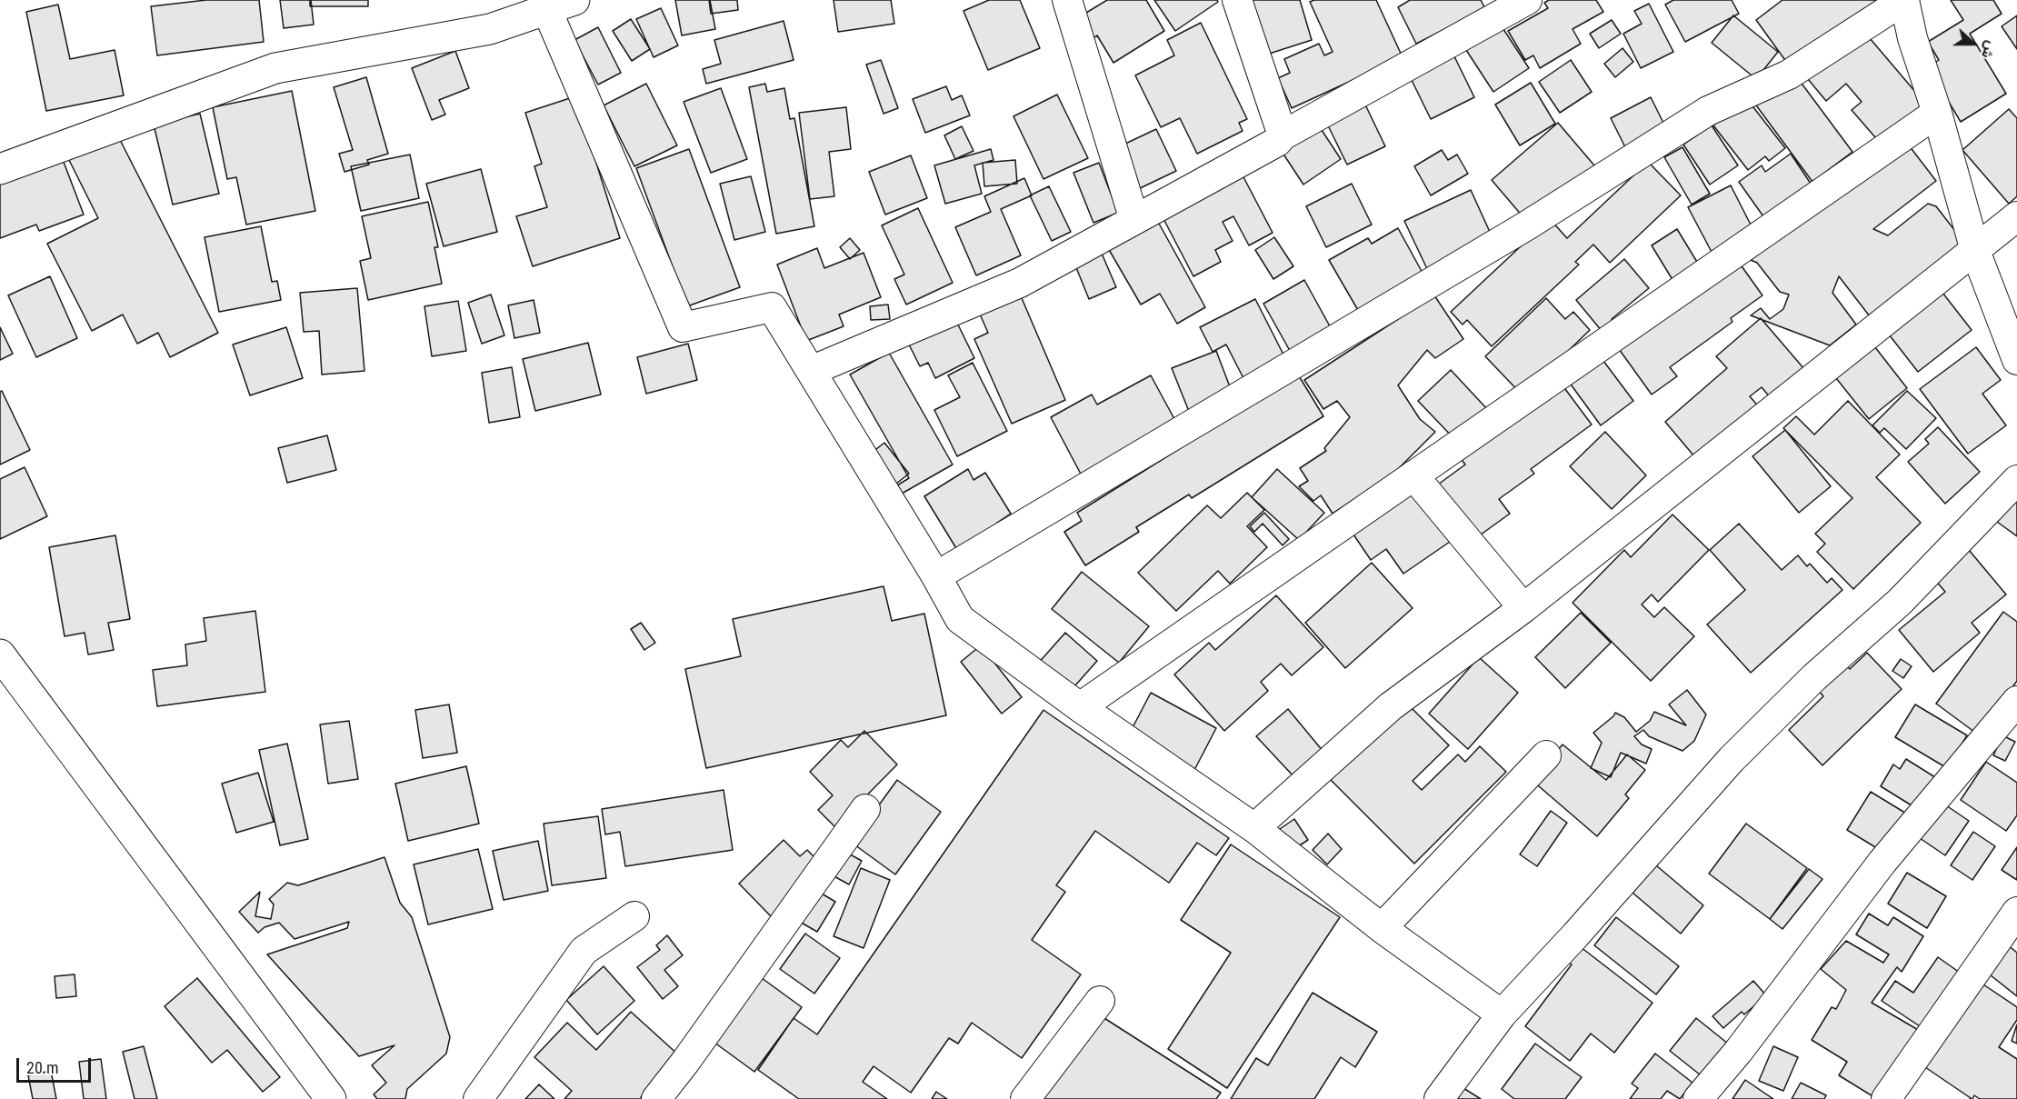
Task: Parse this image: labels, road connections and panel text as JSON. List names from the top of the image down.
{
  "scale_bar": "20 m",
  "north": "right"
}
